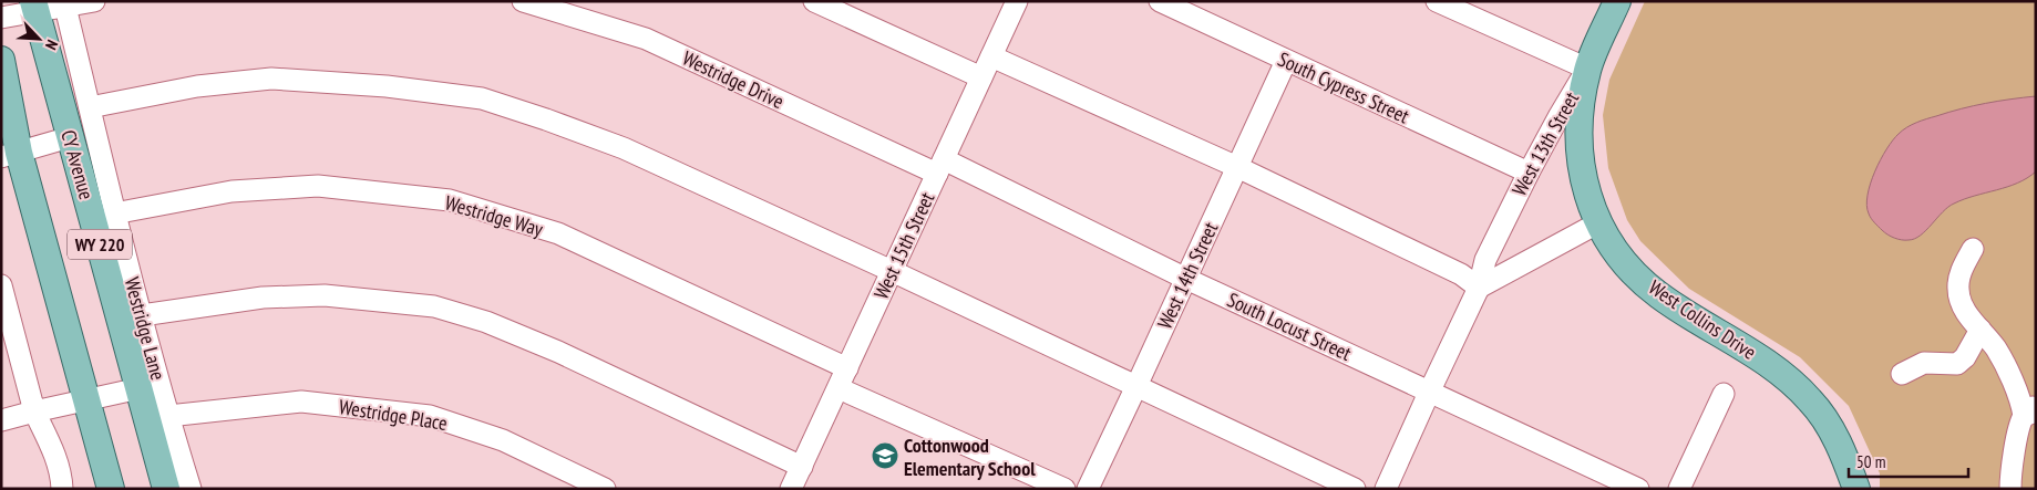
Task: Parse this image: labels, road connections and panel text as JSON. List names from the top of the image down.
{
  "streets": {
    "main road": [
      "West 13th Street",
      "CY Avenue",
      "WY 220",
      "West Collins Drive"
    ],
    "street": [
      "Westridge Drive",
      "South Cypress Street",
      "Westridge Way",
      "West 15th Street",
      "West 14th Street",
      "South Locust Street",
      "Westridge Lane",
      "Westridge Place"
    ]
  },
  "crossings": [
    ["Westridge Drive", "West 15th Street"],
    ["Westridge Drive", "South Locust Street"],
    ["South Cypress Street", "West 13th Street"],
    ["South Cypress Street", "West 14th Street"],
    ["West 13th Street", "West Collins Drive"],
    ["West 13th Street", "South Locust Street"],
    ["Westridge Way", "West 15th Street"],
    ["Westridge Way", "Westridge Lane"],
    ["West 15th Street", "South Locust Street"],
    ["West 14th Street", "South Locust Street"],
    ["Westridge Lane", "Westridge Place"]
  ],
  "places": {
    "school or university": ["Cottonwood Elementary School"]
  },
  "scale_bar": "50 m",
  "north": "bottom right"
}
